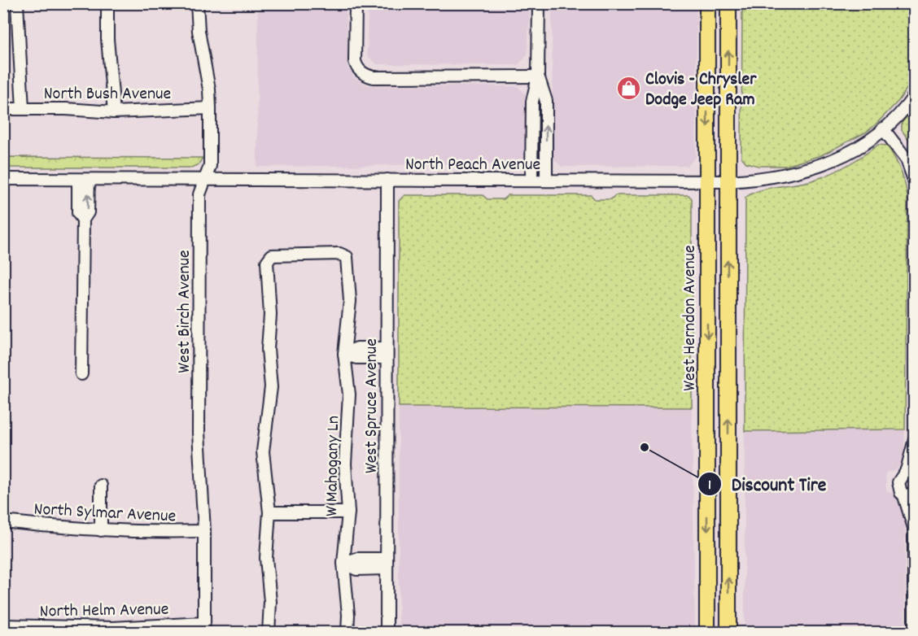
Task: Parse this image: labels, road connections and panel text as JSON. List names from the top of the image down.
{
  "streets": {
    "main road": ["West Herndon Avenue"],
    "street": [
      "North Bush Avenue",
      "North Peach Avenue",
      "West Birch Avenue",
      "West Spruce Avenue",
      "W Mahogany Ln",
      "North Sylmar Avenue",
      "North Helm Avenue"
    ]
  },
  "crossings": [
    ["North Bush Avenue", "West Birch Avenue"],
    ["North Peach Avenue", "West Birch Avenue"],
    ["North Peach Avenue", "West Herndon Avenue"],
    ["North Peach Avenue", "West Spruce Avenue"],
    ["West Birch Avenue", "North Sylmar Avenue"],
    ["West Birch Avenue", "North Helm Avenue"]
  ],
  "places": {
    "shop": ["Clovis - Chrysler Dodge Jeep Ram"],
    "other": ["Discount Tire"]
  }
}
